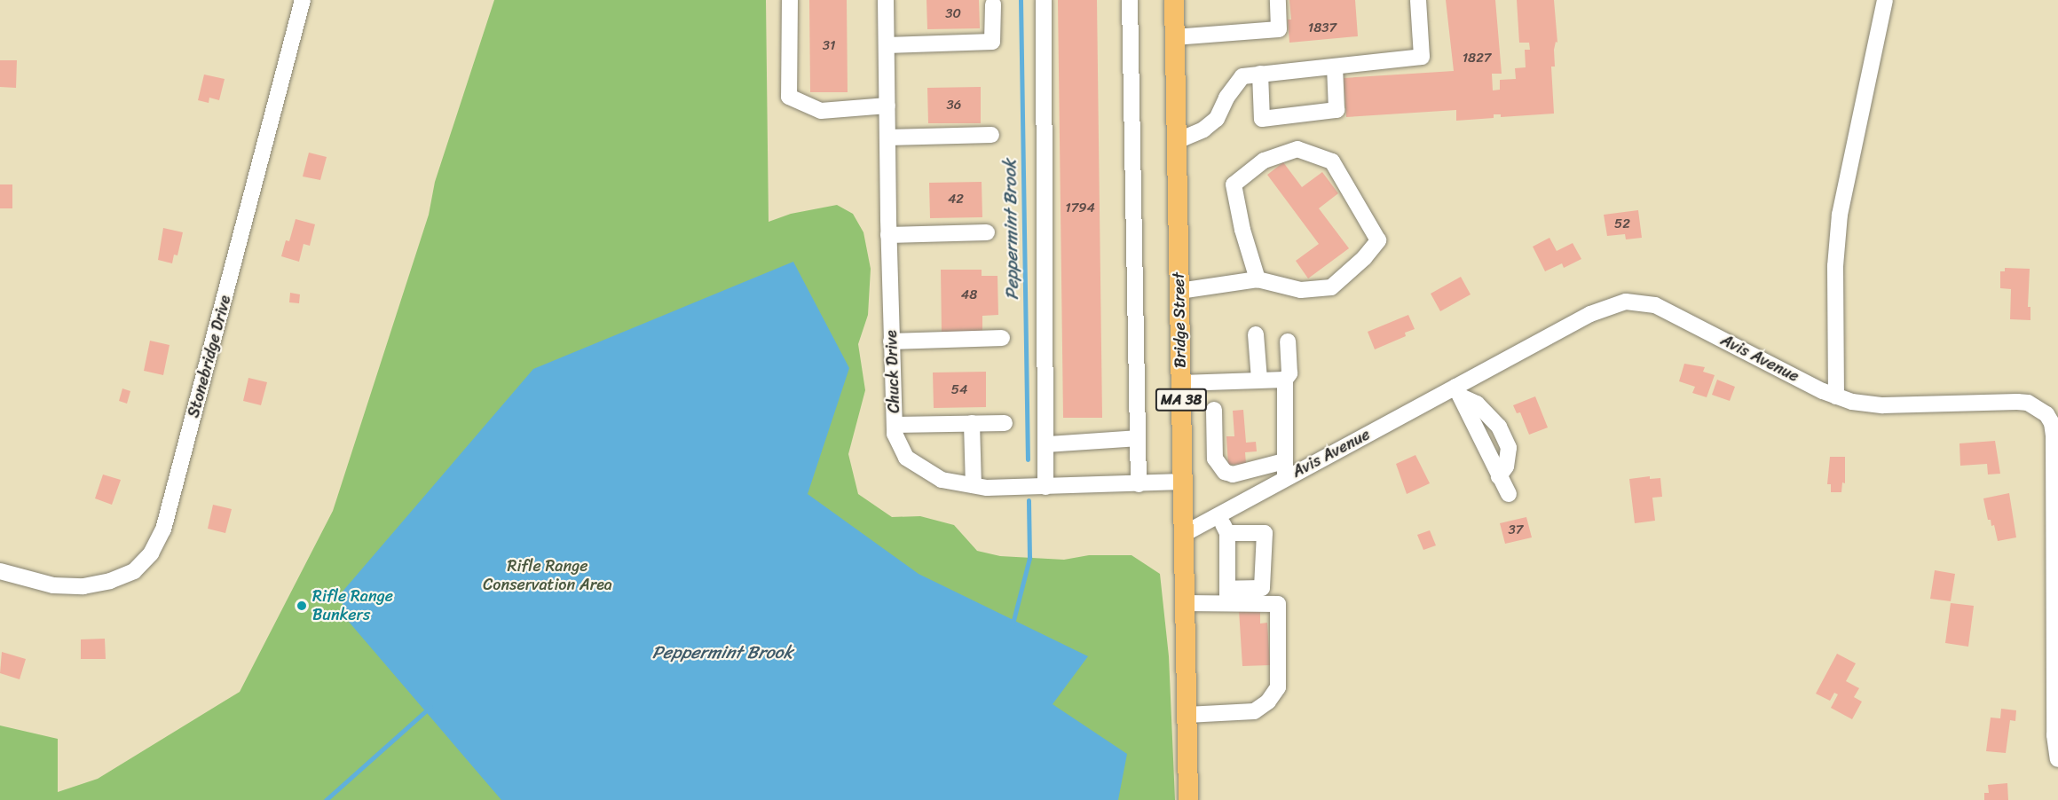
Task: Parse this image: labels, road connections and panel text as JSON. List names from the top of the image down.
{
  "streets": {
    "main road": ["Bridge Street", "MA 38"],
    "street": ["Stonebridge Drive", "Avis Avenue", "Chuck Drive"]
  },
  "crossings": [
    ["Bridge Street", "Avis Avenue"],
    ["Bridge Street", "Chuck Drive"]
  ],
  "water": ["Peppermint Brook"],
  "parks": ["Rifle Range Conservation Area"],
  "places": ["Rifle Range Bunkers"],
  "house_numbers": [
    "30",
    "1837",
    "31",
    "1827",
    "36",
    "42",
    "1794",
    "52",
    "48",
    "54",
    "37"
  ]
}
